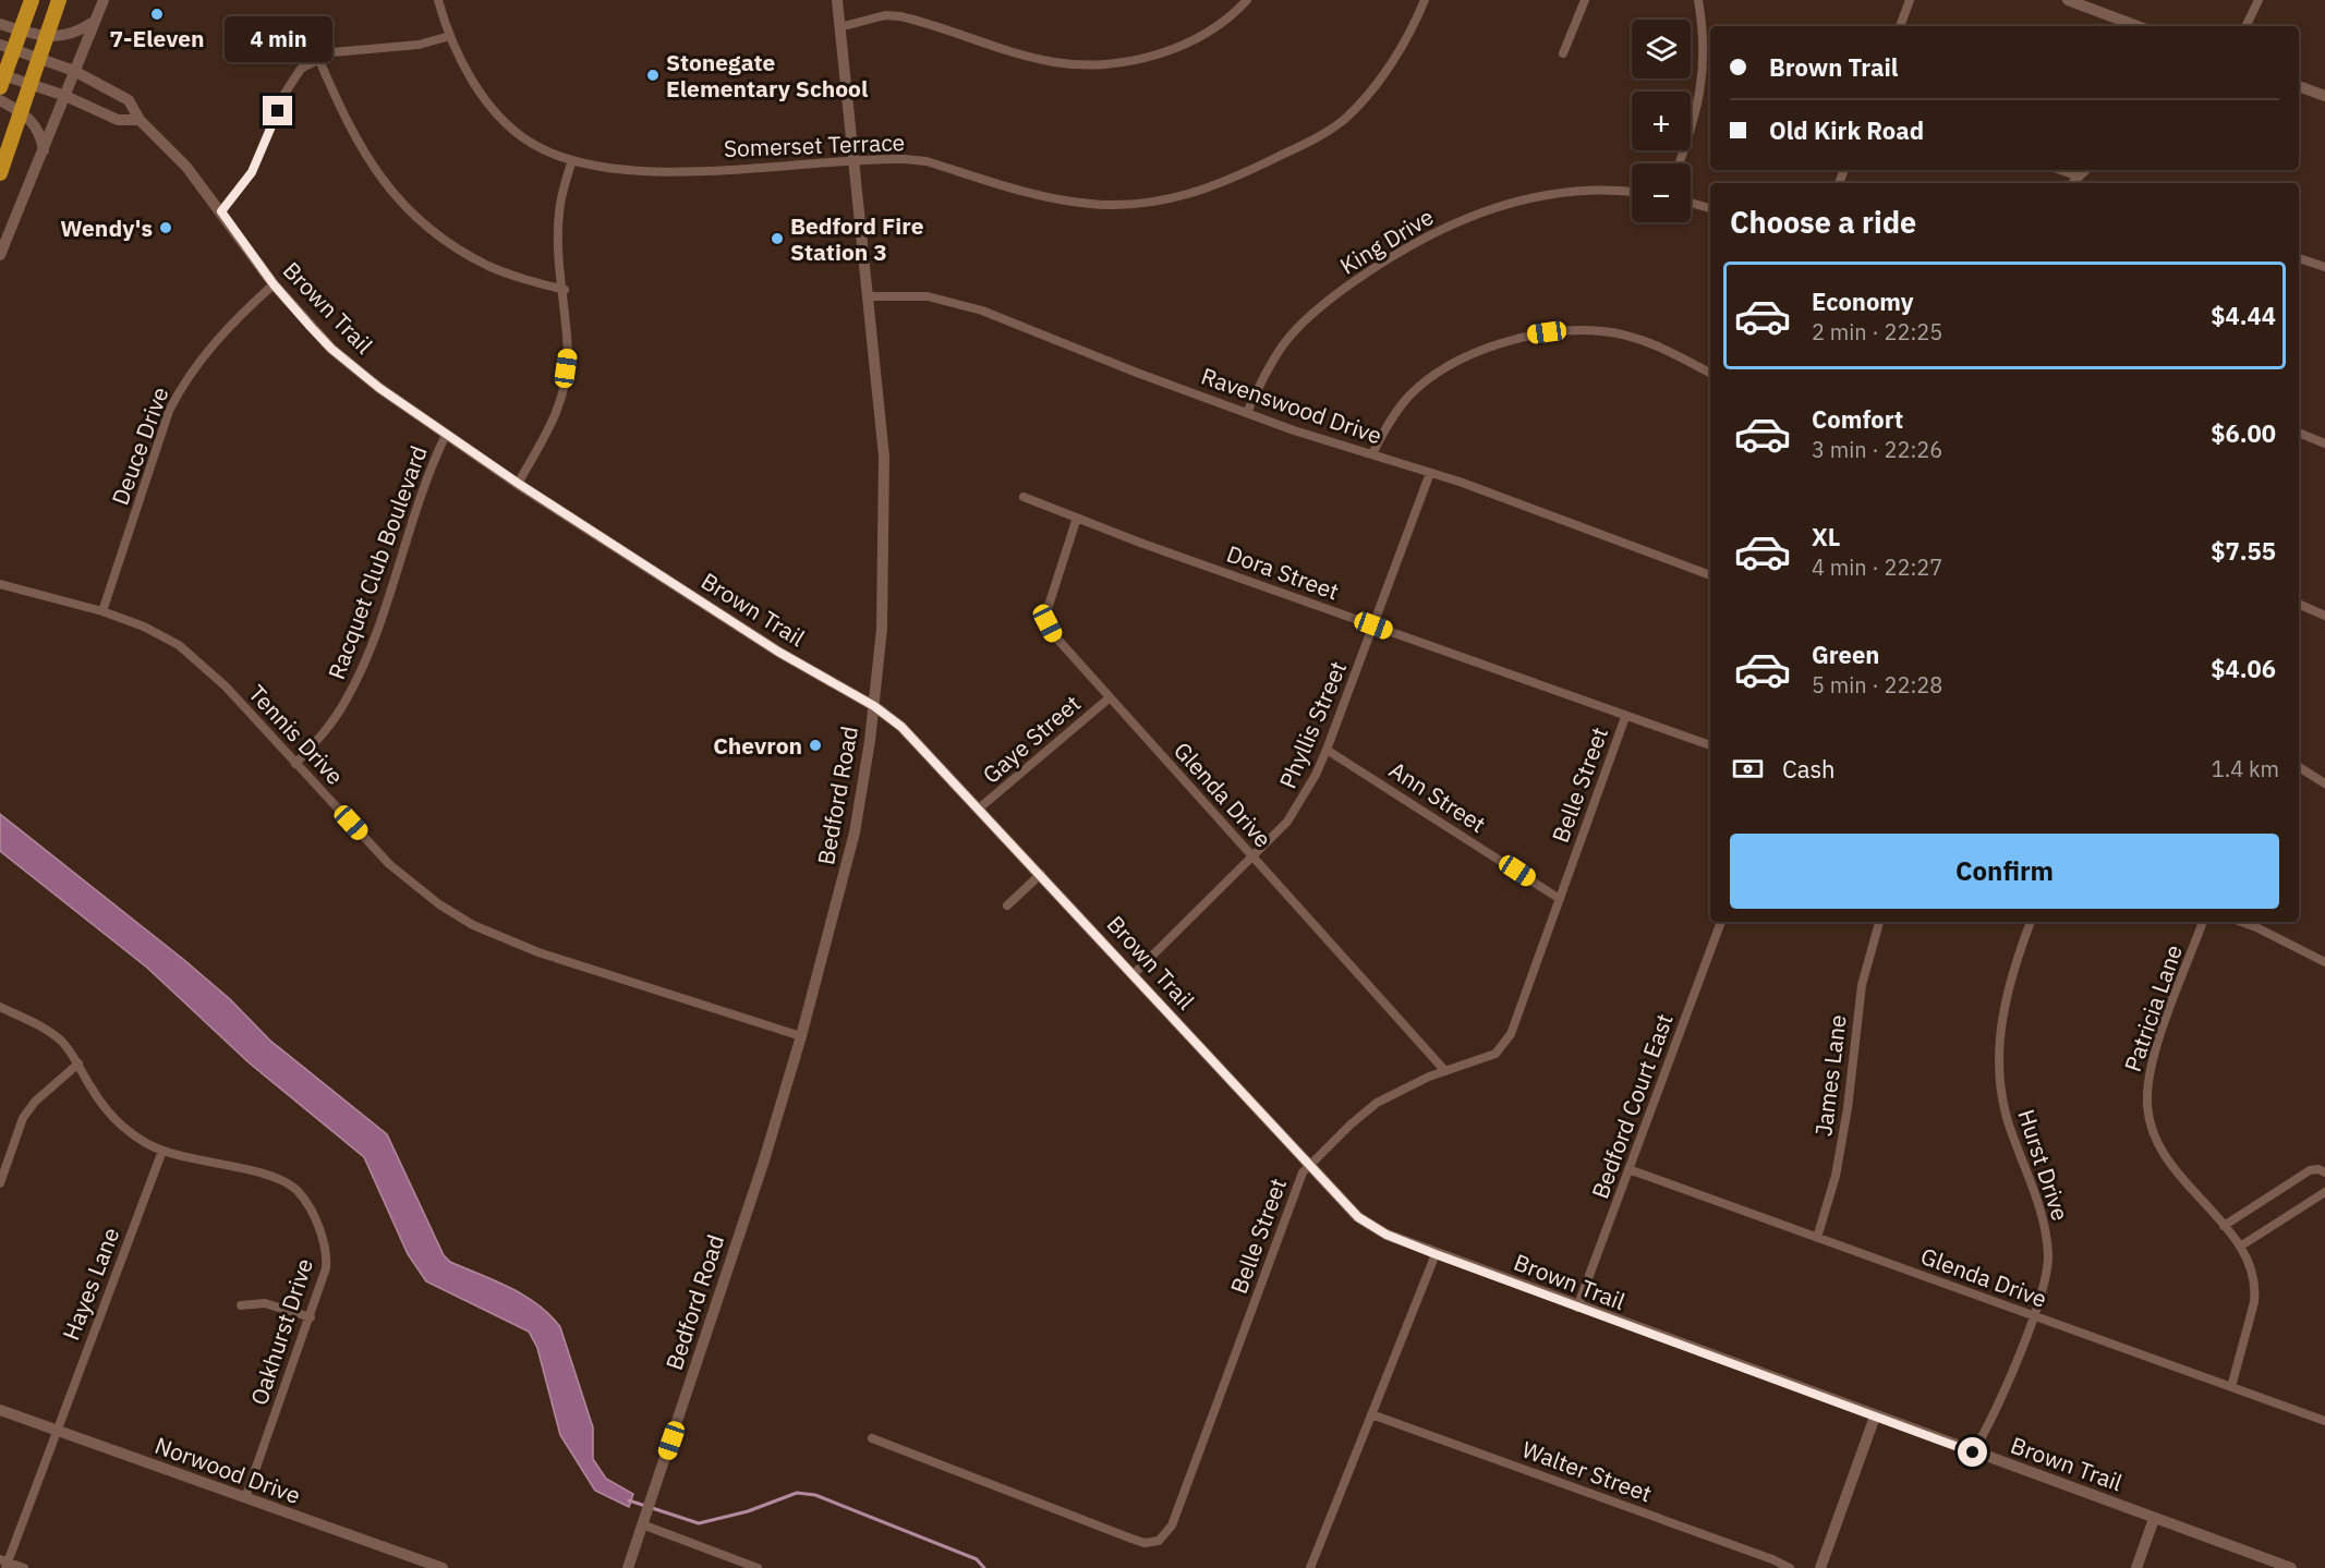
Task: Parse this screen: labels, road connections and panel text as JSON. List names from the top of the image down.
{
  "streets": {
    "street": [
      "Somerset Terrace",
      "King Drive",
      "Brown Trail",
      "Ravenswood Drive",
      "Deuce Drive",
      "Racquet Club Boulevard",
      "Dora Street",
      "Phyllis Street",
      "Tennis Drive",
      "Gaye Street",
      "Belle Street",
      "Glenda Drive",
      "Bedford Road",
      "Ann Street",
      "Patricia Lane",
      "James Lane",
      "Bedford Court East",
      "Hurst Drive",
      "Hayes Lane",
      "Oakhurst Drive",
      "Norwood Drive",
      "Walter Street"
    ]
  },
  "crossings": [
    ["Somerset Terrace", "Bedford Road"],
    ["King Drive", "Ravenswood Drive"],
    ["Brown Trail", "Deuce Drive"],
    ["Brown Trail", "Racquet Club Boulevard"],
    ["Brown Trail", "Phyllis Street"],
    ["Brown Trail", "Gaye Street"],
    ["Brown Trail", "Belle Street"],
    ["Brown Trail", "Bedford Road"],
    ["Brown Trail", "Bedford Court East"],
    ["Brown Trail", "Hurst Drive"],
    ["Ravenswood Drive", "Phyllis Street"],
    ["Ravenswood Drive", "Bedford Road"],
    ["Deuce Drive", "Tennis Drive"],
    ["Racquet Club Boulevard", "Tennis Drive"],
    ["Dora Street", "Phyllis Street"],
    ["Dora Street", "Belle Street"],
    ["Dora Street", "Glenda Drive"],
    ["Phyllis Street", "Glenda Drive"],
    ["Phyllis Street", "Ann Street"],
    ["Tennis Drive", "Bedford Road"],
    ["Gaye Street", "Glenda Drive"],
    ["Belle Street", "Glenda Drive"],
    ["Belle Street", "Ann Street"],
    ["Glenda Drive", "Patricia Lane"],
    ["Glenda Drive", "James Lane"],
    ["Glenda Drive", "Bedford Court East"],
    ["Glenda Drive", "Hurst Drive"],
    ["Hayes Lane", "Oakhurst Drive"],
    ["Hayes Lane", "Norwood Drive"],
    ["Oakhurst Drive", "Norwood Drive"]
  ],
  "places": [
    "7-Eleven",
    "Stonegate Elementary School",
    "Wendy's",
    "Bedford Fire Station 3",
    "Chevron"
  ],
  "page": {
    "bubble": "4 min",
    "map_buttons": ["+", "−"],
    "banner": ["Brown Trail", "Old Kirk Road"],
    "heading": "Choose a ride",
    "list": [
      {
        "name": "Economy",
        "note": "2 min · 22:25",
        "value": "$4.44"
      },
      {
        "name": "Comfort",
        "note": "3 min · 22:26",
        "value": "$6.00"
      },
      {
        "name": "XL",
        "note": "4 min · 22:27",
        "value": "$7.55"
      },
      {
        "name": "Green",
        "note": "5 min · 22:28",
        "value": "$4.06"
      }
    ],
    "pay": ["Cash", "1.4 km"],
    "buttons": "Confirm"
  }
}
